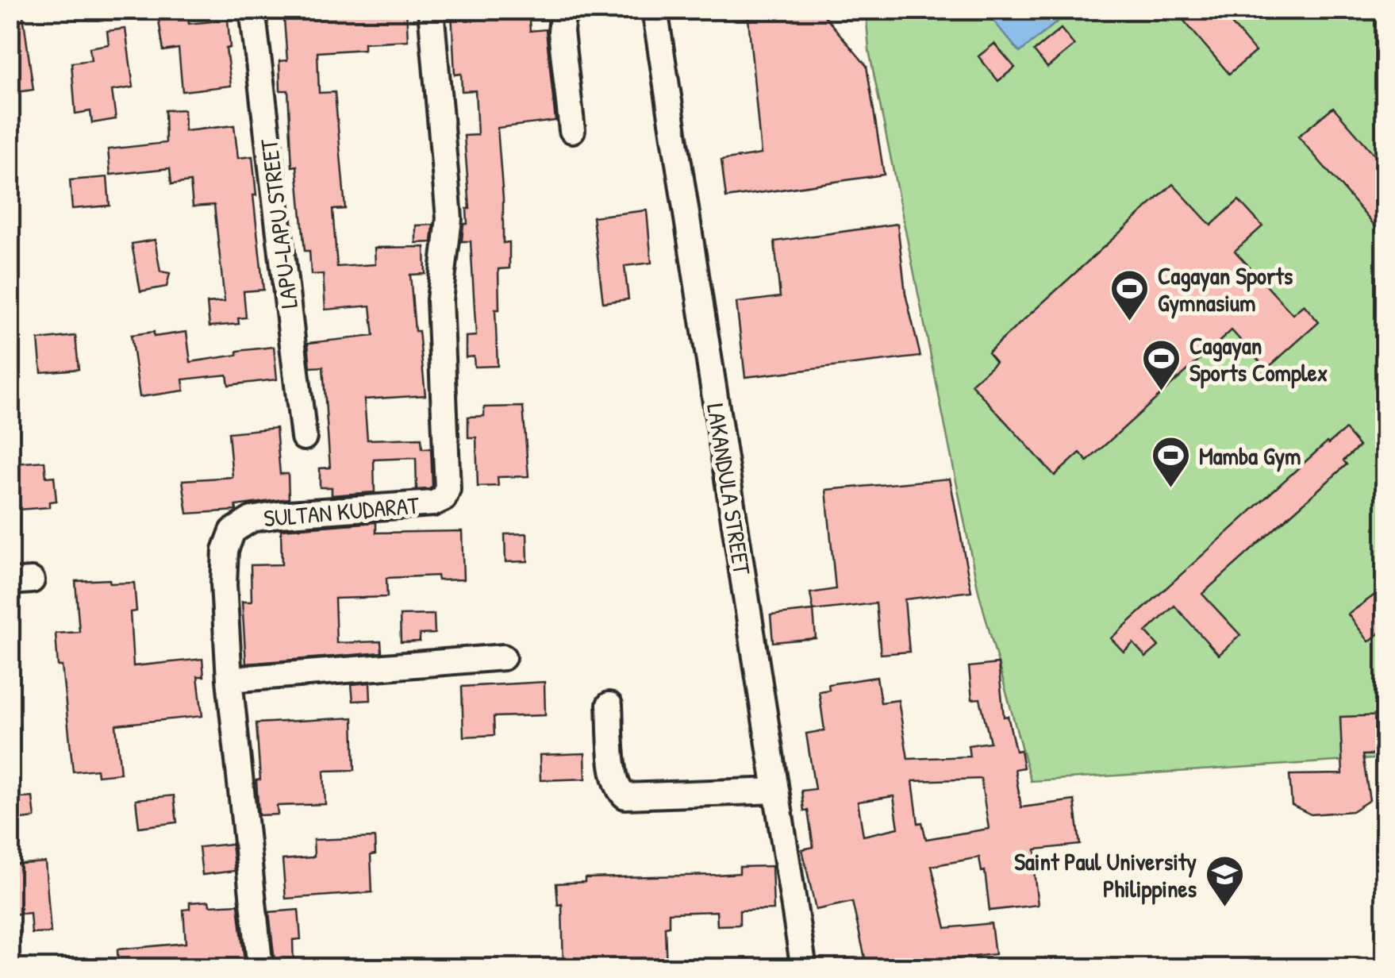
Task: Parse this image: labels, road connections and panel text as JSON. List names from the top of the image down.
{
  "streets": {
    "street": ["LAPU-LAPU STREET", "LAKANDULA STREET", "SULTAN KUDARAT"]
  },
  "places": {
    "sports": ["Cagayan Sports Gymnasium", "Cagayan Sports Complex", "Mamba Gym"],
    "school or university": ["Saint Paul University Philippines"]
  }
}
